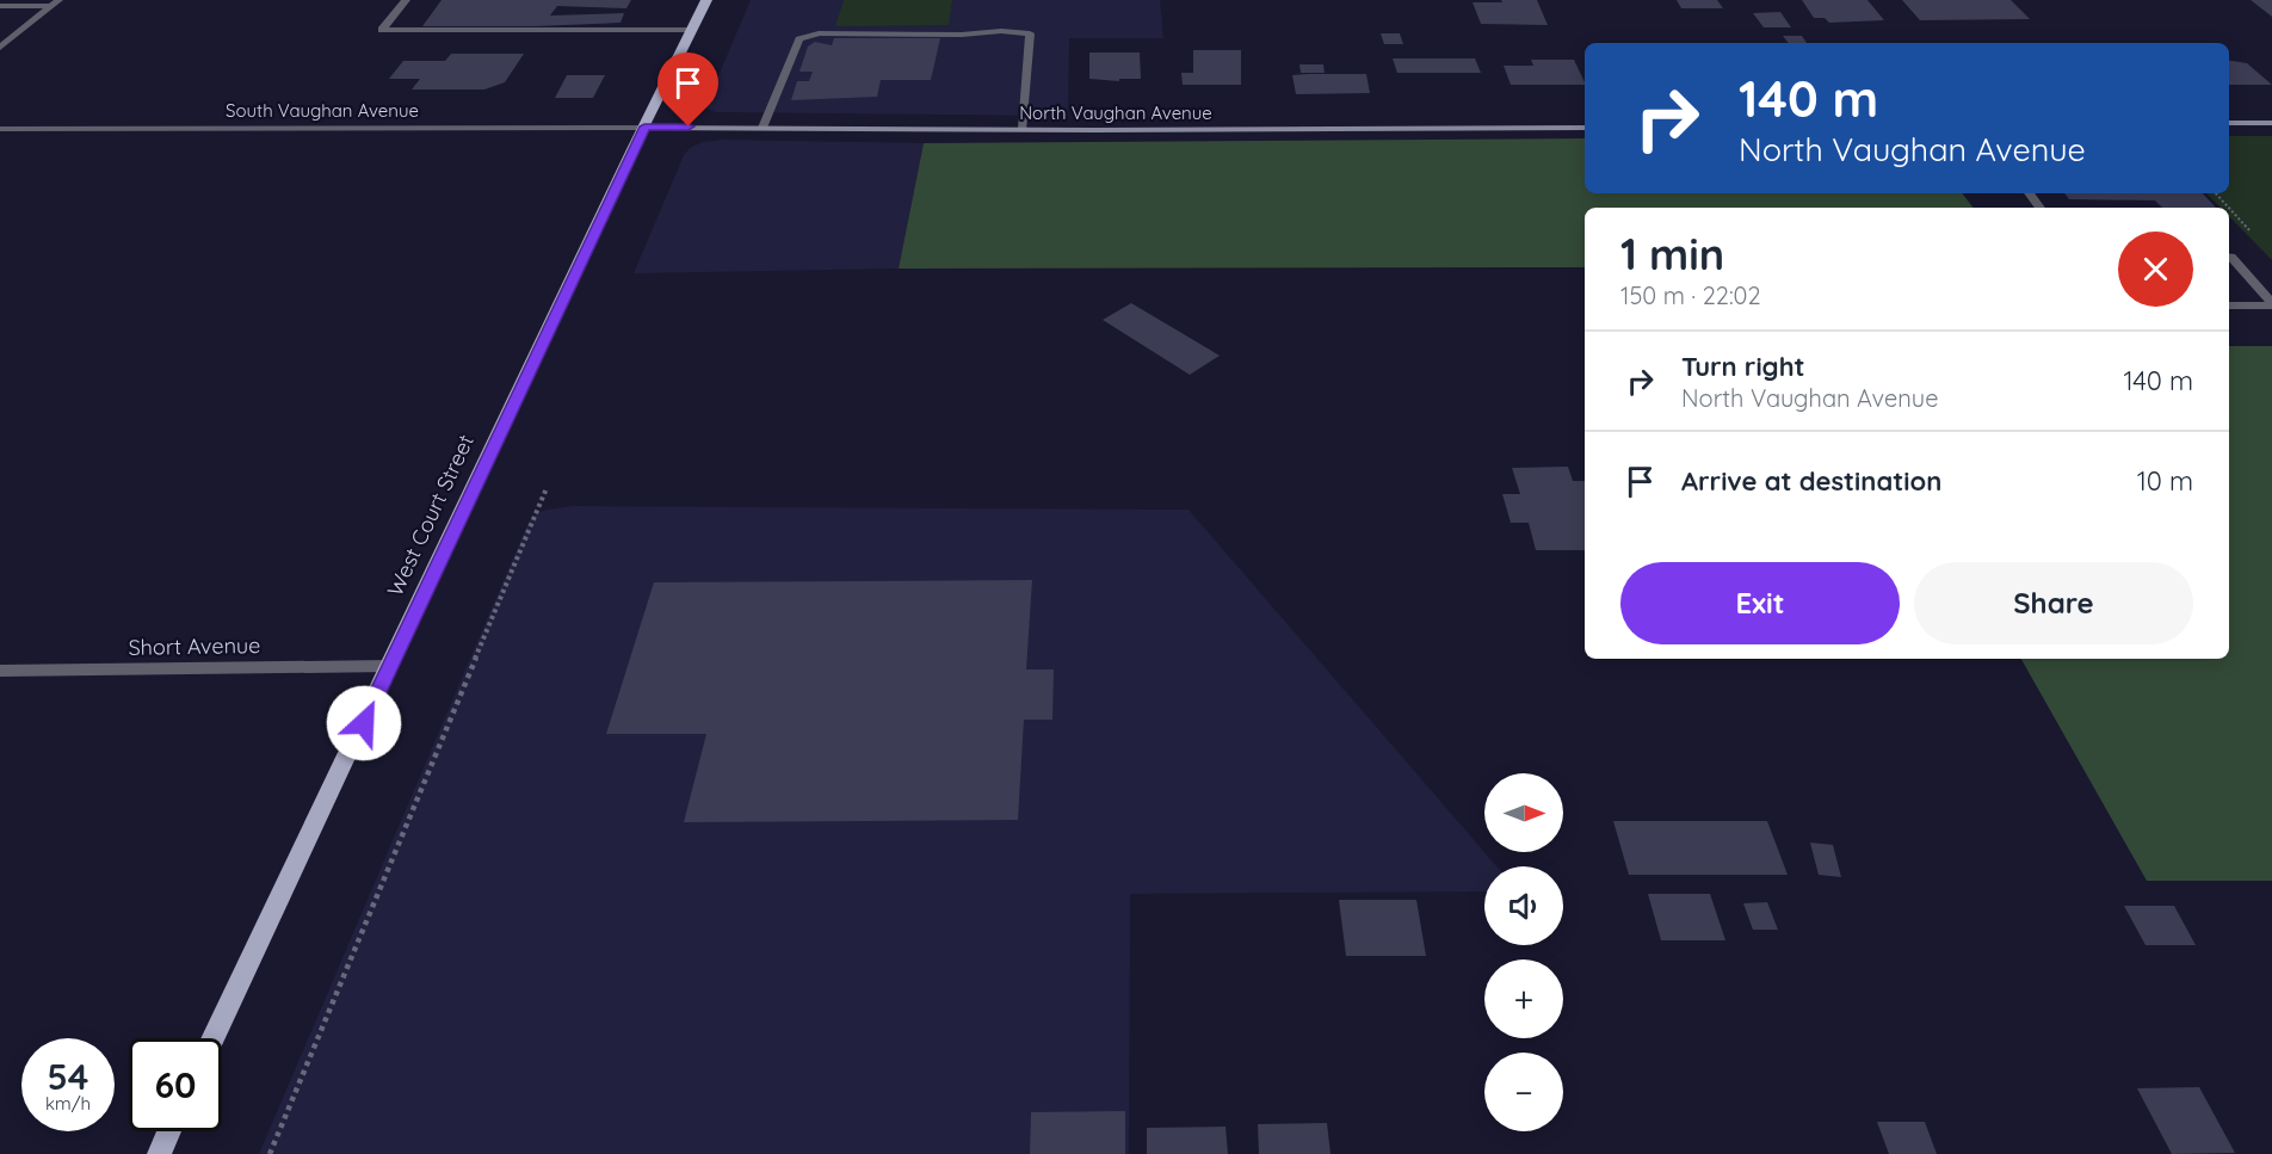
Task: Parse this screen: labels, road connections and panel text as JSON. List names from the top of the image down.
{
  "streets": {
    "main road": ["West Court Street"],
    "street": ["South Vaughan Avenue", "North Vaughan Avenue", "Short Avenue"]
  },
  "crossings": [
    ["South Vaughan Avenue", "North Vaughan Avenue"],
    ["South Vaughan Avenue", "West Court Street"],
    ["North Vaughan Avenue", "West Court Street"],
    ["West Court Street", "Short Avenue"]
  ],
  "north": "right",
  "page": {
    "turn": ["140 m", "North Vaughan Avenue"],
    "heading": ["1 min", "150 m · 22:02"],
    "list": [
      {
        "name": "Turn right",
        "note": "North Vaughan Avenue",
        "value": "140 m"
      },
      {
        "name": "Arrive at destination",
        "value": "10 m"
      }
    ],
    "buttons": ["Exit", "Share"],
    "map_buttons": ["+", "−"],
    "speed": "54 km/h",
    "limit": "60"
  }
}
